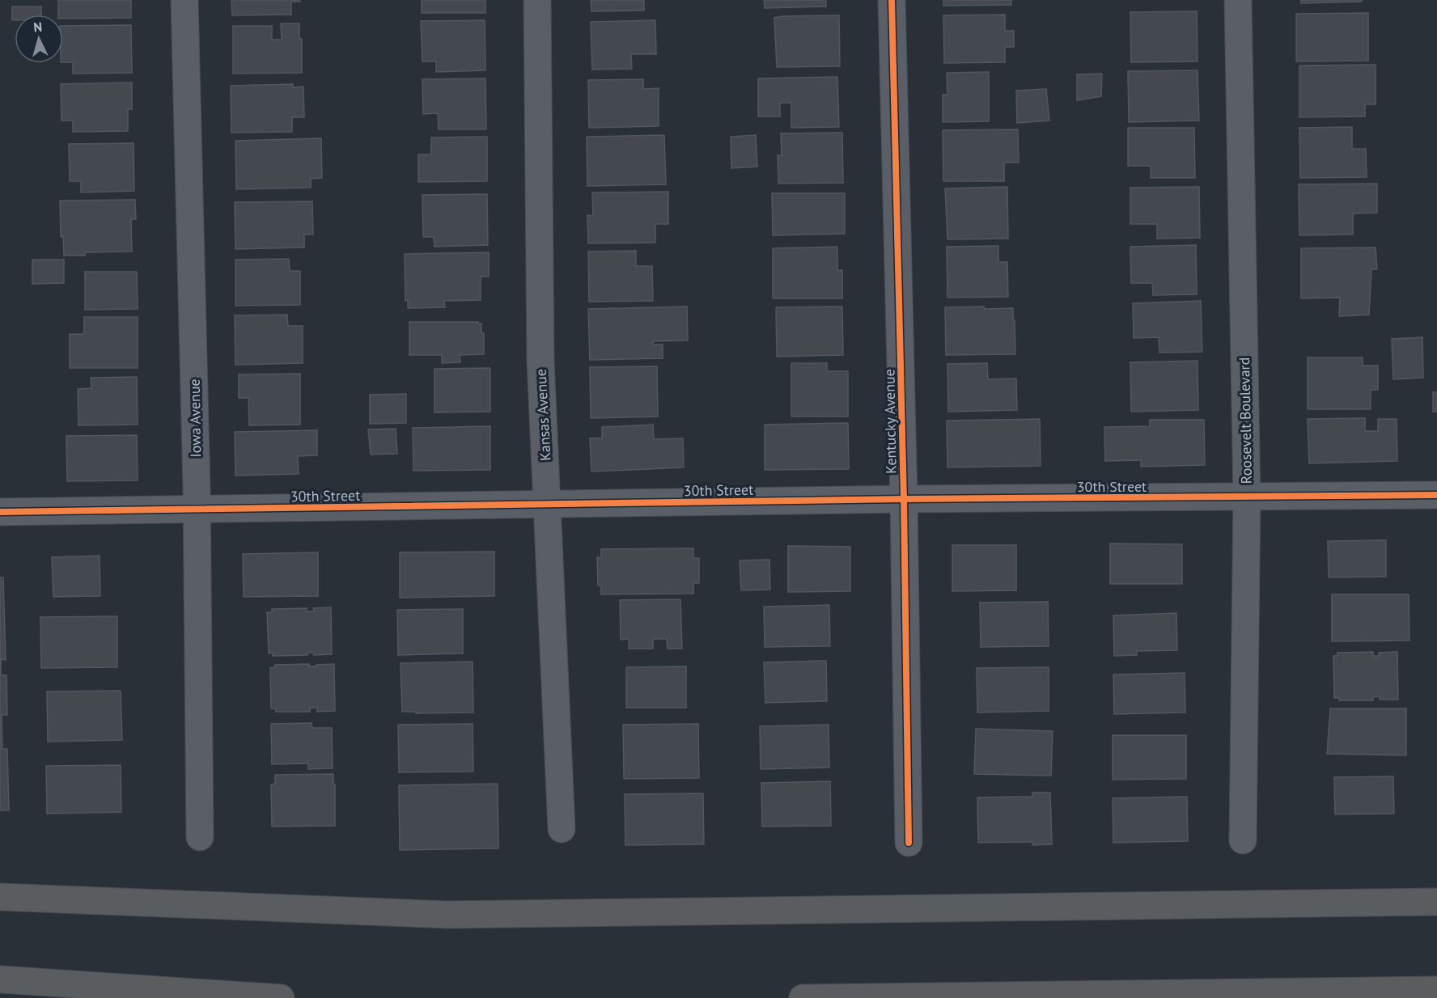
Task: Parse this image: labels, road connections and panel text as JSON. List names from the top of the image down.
{
  "streets": {
    "street": [
      "Kansas Avenue",
      "Iowa Avenue",
      "Roosevelt Boulevard",
      "Kentucky Avenue",
      "30th Street"
    ]
  },
  "crossings": [
    ["Kansas Avenue", "30th Street"],
    ["Iowa Avenue", "30th Street"],
    ["Roosevelt Boulevard", "30th Street"],
    ["Kentucky Avenue", "30th Street"]
  ],
  "north": "top"
}
